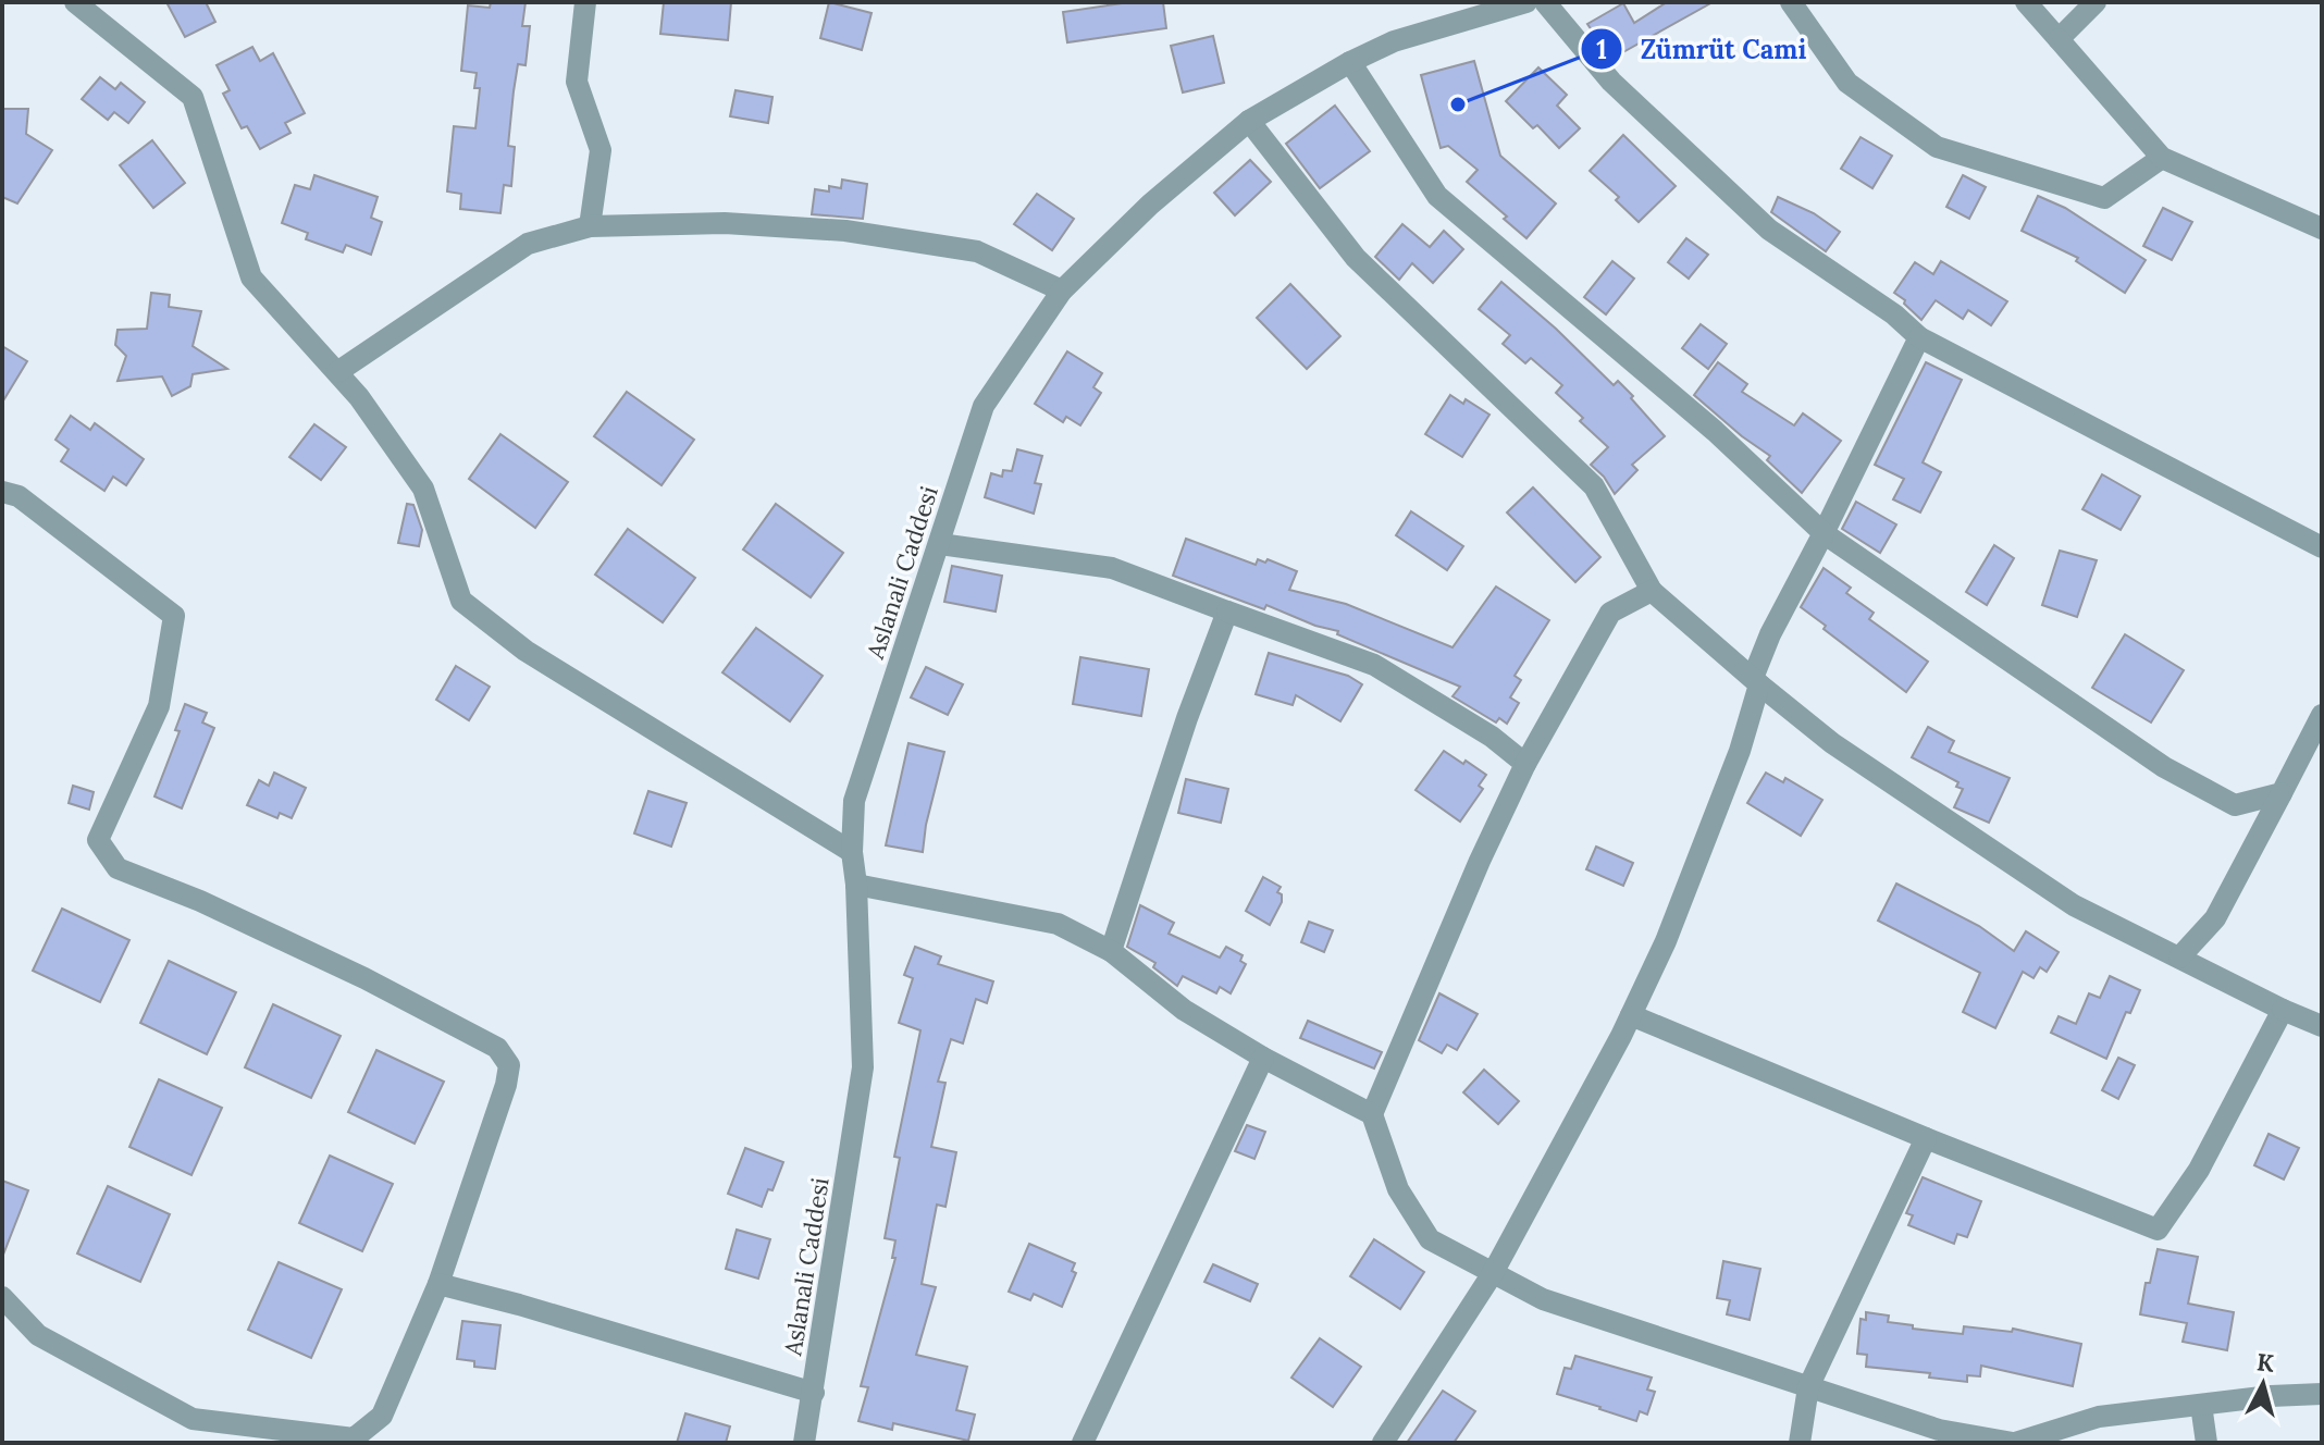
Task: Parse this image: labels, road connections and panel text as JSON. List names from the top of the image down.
{
  "streets": {
    "street": ["Aslanali Caddesi"]
  },
  "places": ["Zümrüt Cami"],
  "north": "top"
}
